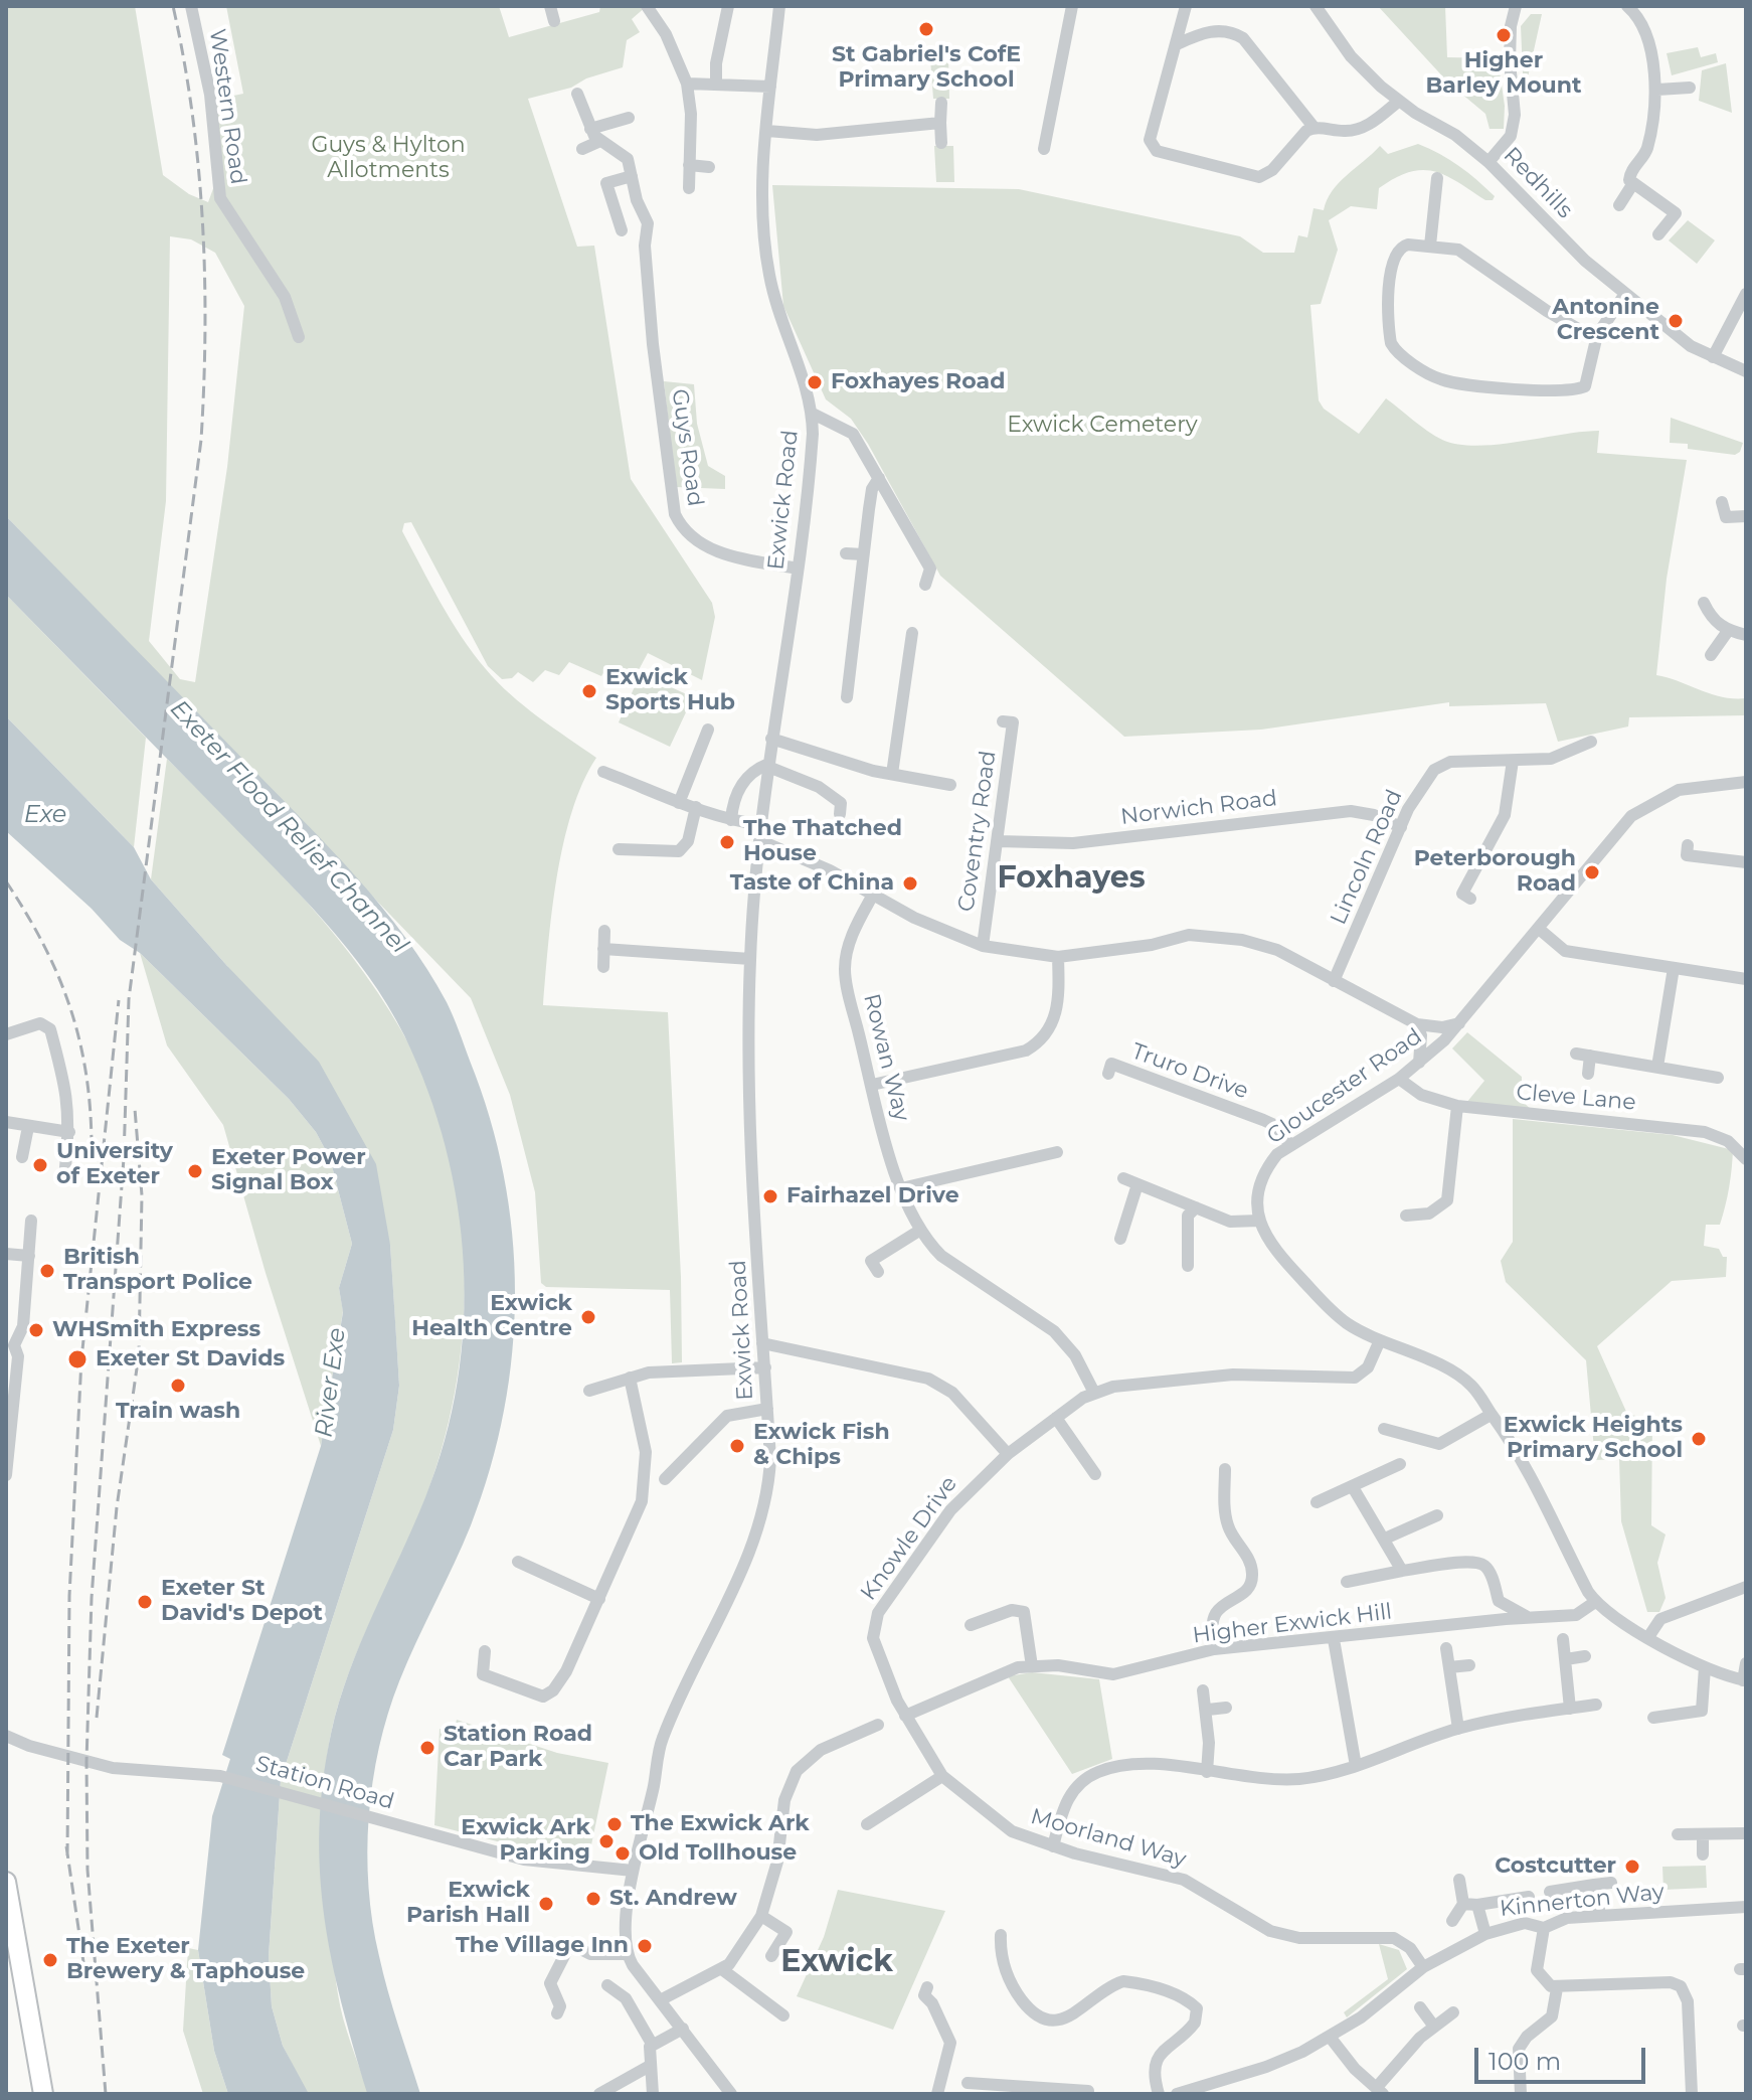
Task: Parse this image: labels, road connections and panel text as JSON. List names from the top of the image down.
{
  "streets": {
    "street": [
      "Western Road",
      "Redhills",
      "Guys Road",
      "Exwick Road",
      "Norwich Road",
      "Coventry Road",
      "Lincoln Road",
      "Rowan Way",
      "Truro Drive",
      "Gloucester Road",
      "Cleve Lane",
      "Knowle Drive",
      "Higher Exwick Hill",
      "Station Road",
      "Moorland Way",
      "Kinnerton Way"
    ]
  },
  "crossings": [
    ["Guys Road", "Exwick Road"],
    ["Exwick Road", "Station Road"],
    ["Norwich Road", "Coventry Road"],
    ["Norwich Road", "Lincoln Road"],
    ["Rowan Way", "Knowle Drive"],
    ["Truro Drive", "Gloucester Road"],
    ["Gloucester Road", "Cleve Lane"],
    ["Knowle Drive", "Higher Exwick Hill"],
    ["Knowle Drive", "Moorland Way"],
    ["Higher Exwick Hill", "Moorland Way"],
    ["Moorland Way", "Kinnerton Way"]
  ],
  "districts": ["Foxhayes", "Exwick"],
  "water": ["Exe", "Exeter Flood Relief Channel", "River Exe"],
  "parks": ["Guys & Hylton Allotments", "Exwick Cemetery"],
  "places": [
    "St Gabriel's CofE Primary School",
    "Higher Barley Mount",
    "Antonine Crescent",
    "Foxhayes Road",
    "Exwick Sports Hub",
    "The Thatched House",
    "Peterborough Road",
    "Taste of China",
    "University of Exeter",
    "Exeter Power Signal Box",
    "Fairhazel Drive",
    "British Transport Police",
    "Exwick Health Centre",
    "WHSmith Express",
    "Exeter St Davids",
    "Train wash",
    "Exwick Heights Primary School",
    "Exwick Fish & Chips",
    "Exeter St David's Depot",
    "Station Road Car Park",
    "The Exwick Ark",
    "Exwick Ark Parking",
    "Old Tollhouse",
    "Costcutter",
    "St. Andrew",
    "Exwick Parish Hall",
    "The Village Inn",
    "The Exeter Brewery & Taphouse"
  ],
  "scale_bar": "100 m"
}
